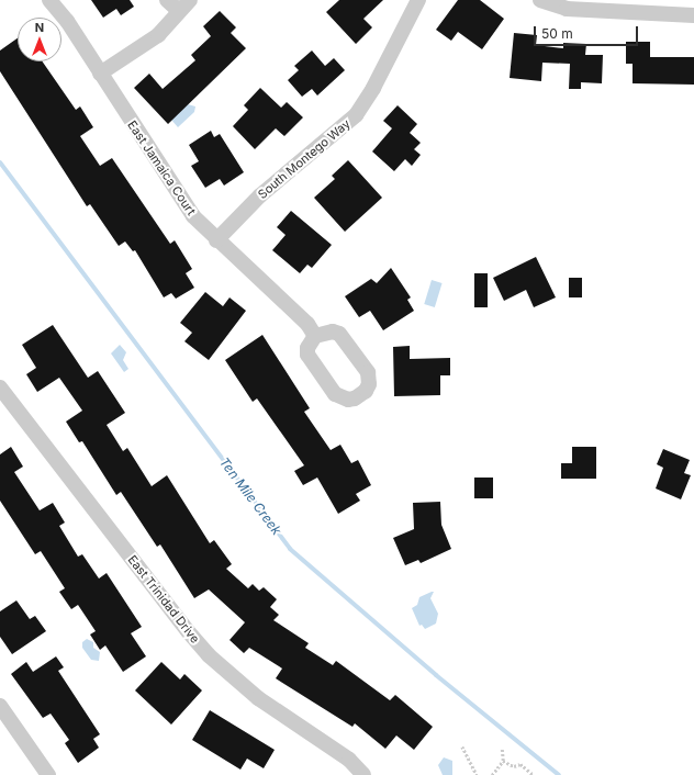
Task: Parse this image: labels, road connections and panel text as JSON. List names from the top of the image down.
{
  "streets": {
    "street": ["South Montego Way", "East Jamaica Court", "East Trinidad Drive"]
  },
  "crossings": [
    ["South Montego Way", "East Jamaica Court"]
  ],
  "water": ["Ten Mile Creek"],
  "scale_bar": "50 m",
  "north": "top"
}
